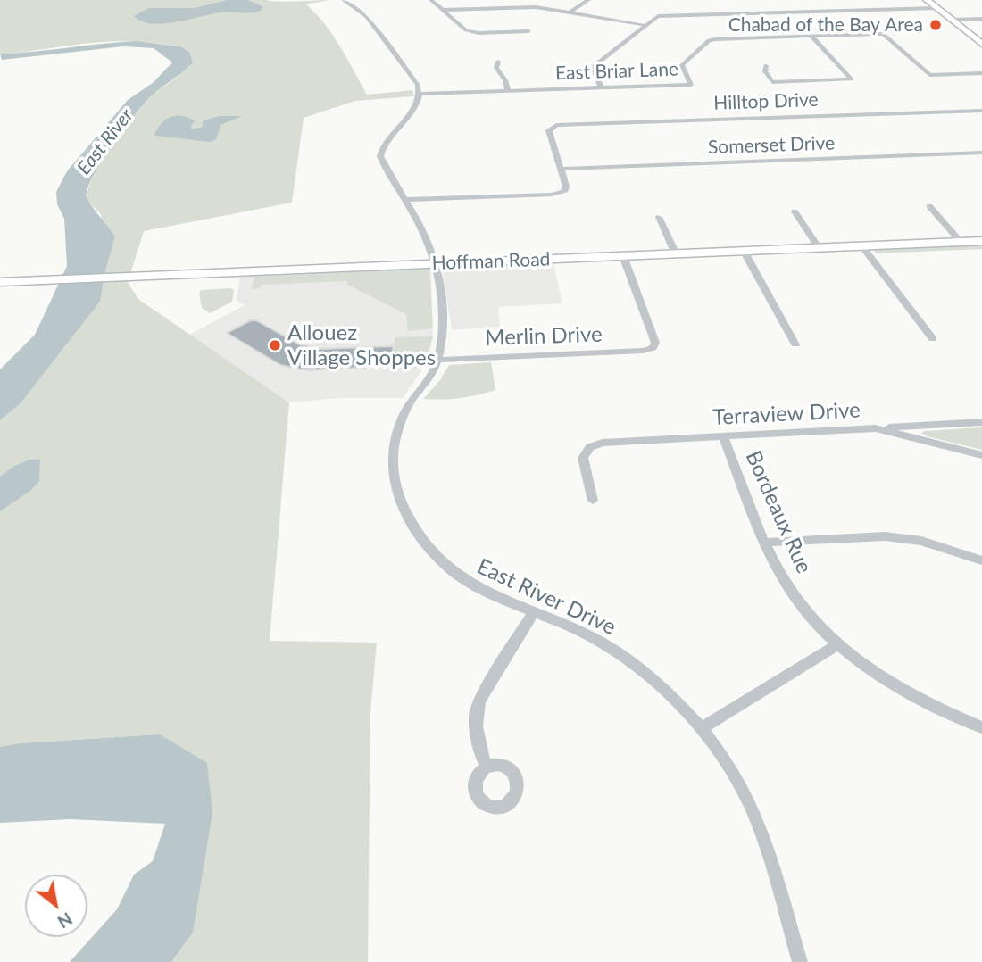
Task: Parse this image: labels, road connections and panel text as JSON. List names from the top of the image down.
{
  "streets": {
    "street": [
      "East Briar Lane",
      "Hilltop Drive",
      "Somerset Drive",
      "Hoffman Road",
      "Merlin Drive",
      "Terraview Drive",
      "Bordeaux Rue",
      "East River Drive"
    ]
  },
  "crossings": [
    ["East Briar Lane", "East River Drive"],
    ["Hilltop Drive", "Somerset Drive"],
    ["Hoffman Road", "Merlin Drive"],
    ["Hoffman Road", "East River Drive"],
    ["Merlin Drive", "East River Drive"],
    ["Terraview Drive", "Bordeaux Rue"]
  ],
  "water": ["East River"],
  "places": ["Chabad of the Bay Area", "Allouez Village Shoppes"],
  "north": "bottom right"
}
